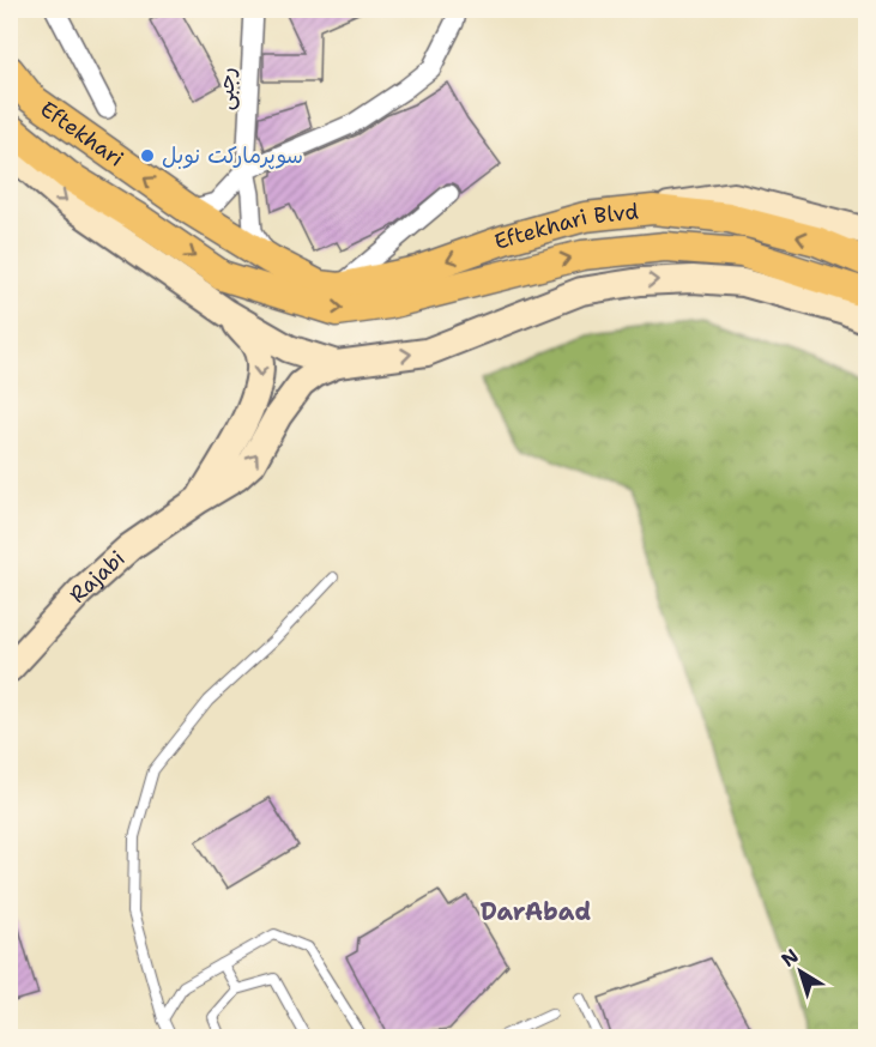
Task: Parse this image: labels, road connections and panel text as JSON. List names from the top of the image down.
{
  "streets": {
    "main road": ["Eftekhari", "Eftekhari Blvd", "Rajabi"],
    "street": ["رجبی"]
  },
  "crossings": [
    ["رجبی", "Eftekhari"],
    ["رجبی", "Eftekhari Blvd"],
    ["Eftekhari", "Eftekhari Blvd"]
  ],
  "districts": ["DarAbad"],
  "places": ["سوپرمارکت نوبل"],
  "north": "top left"
}
